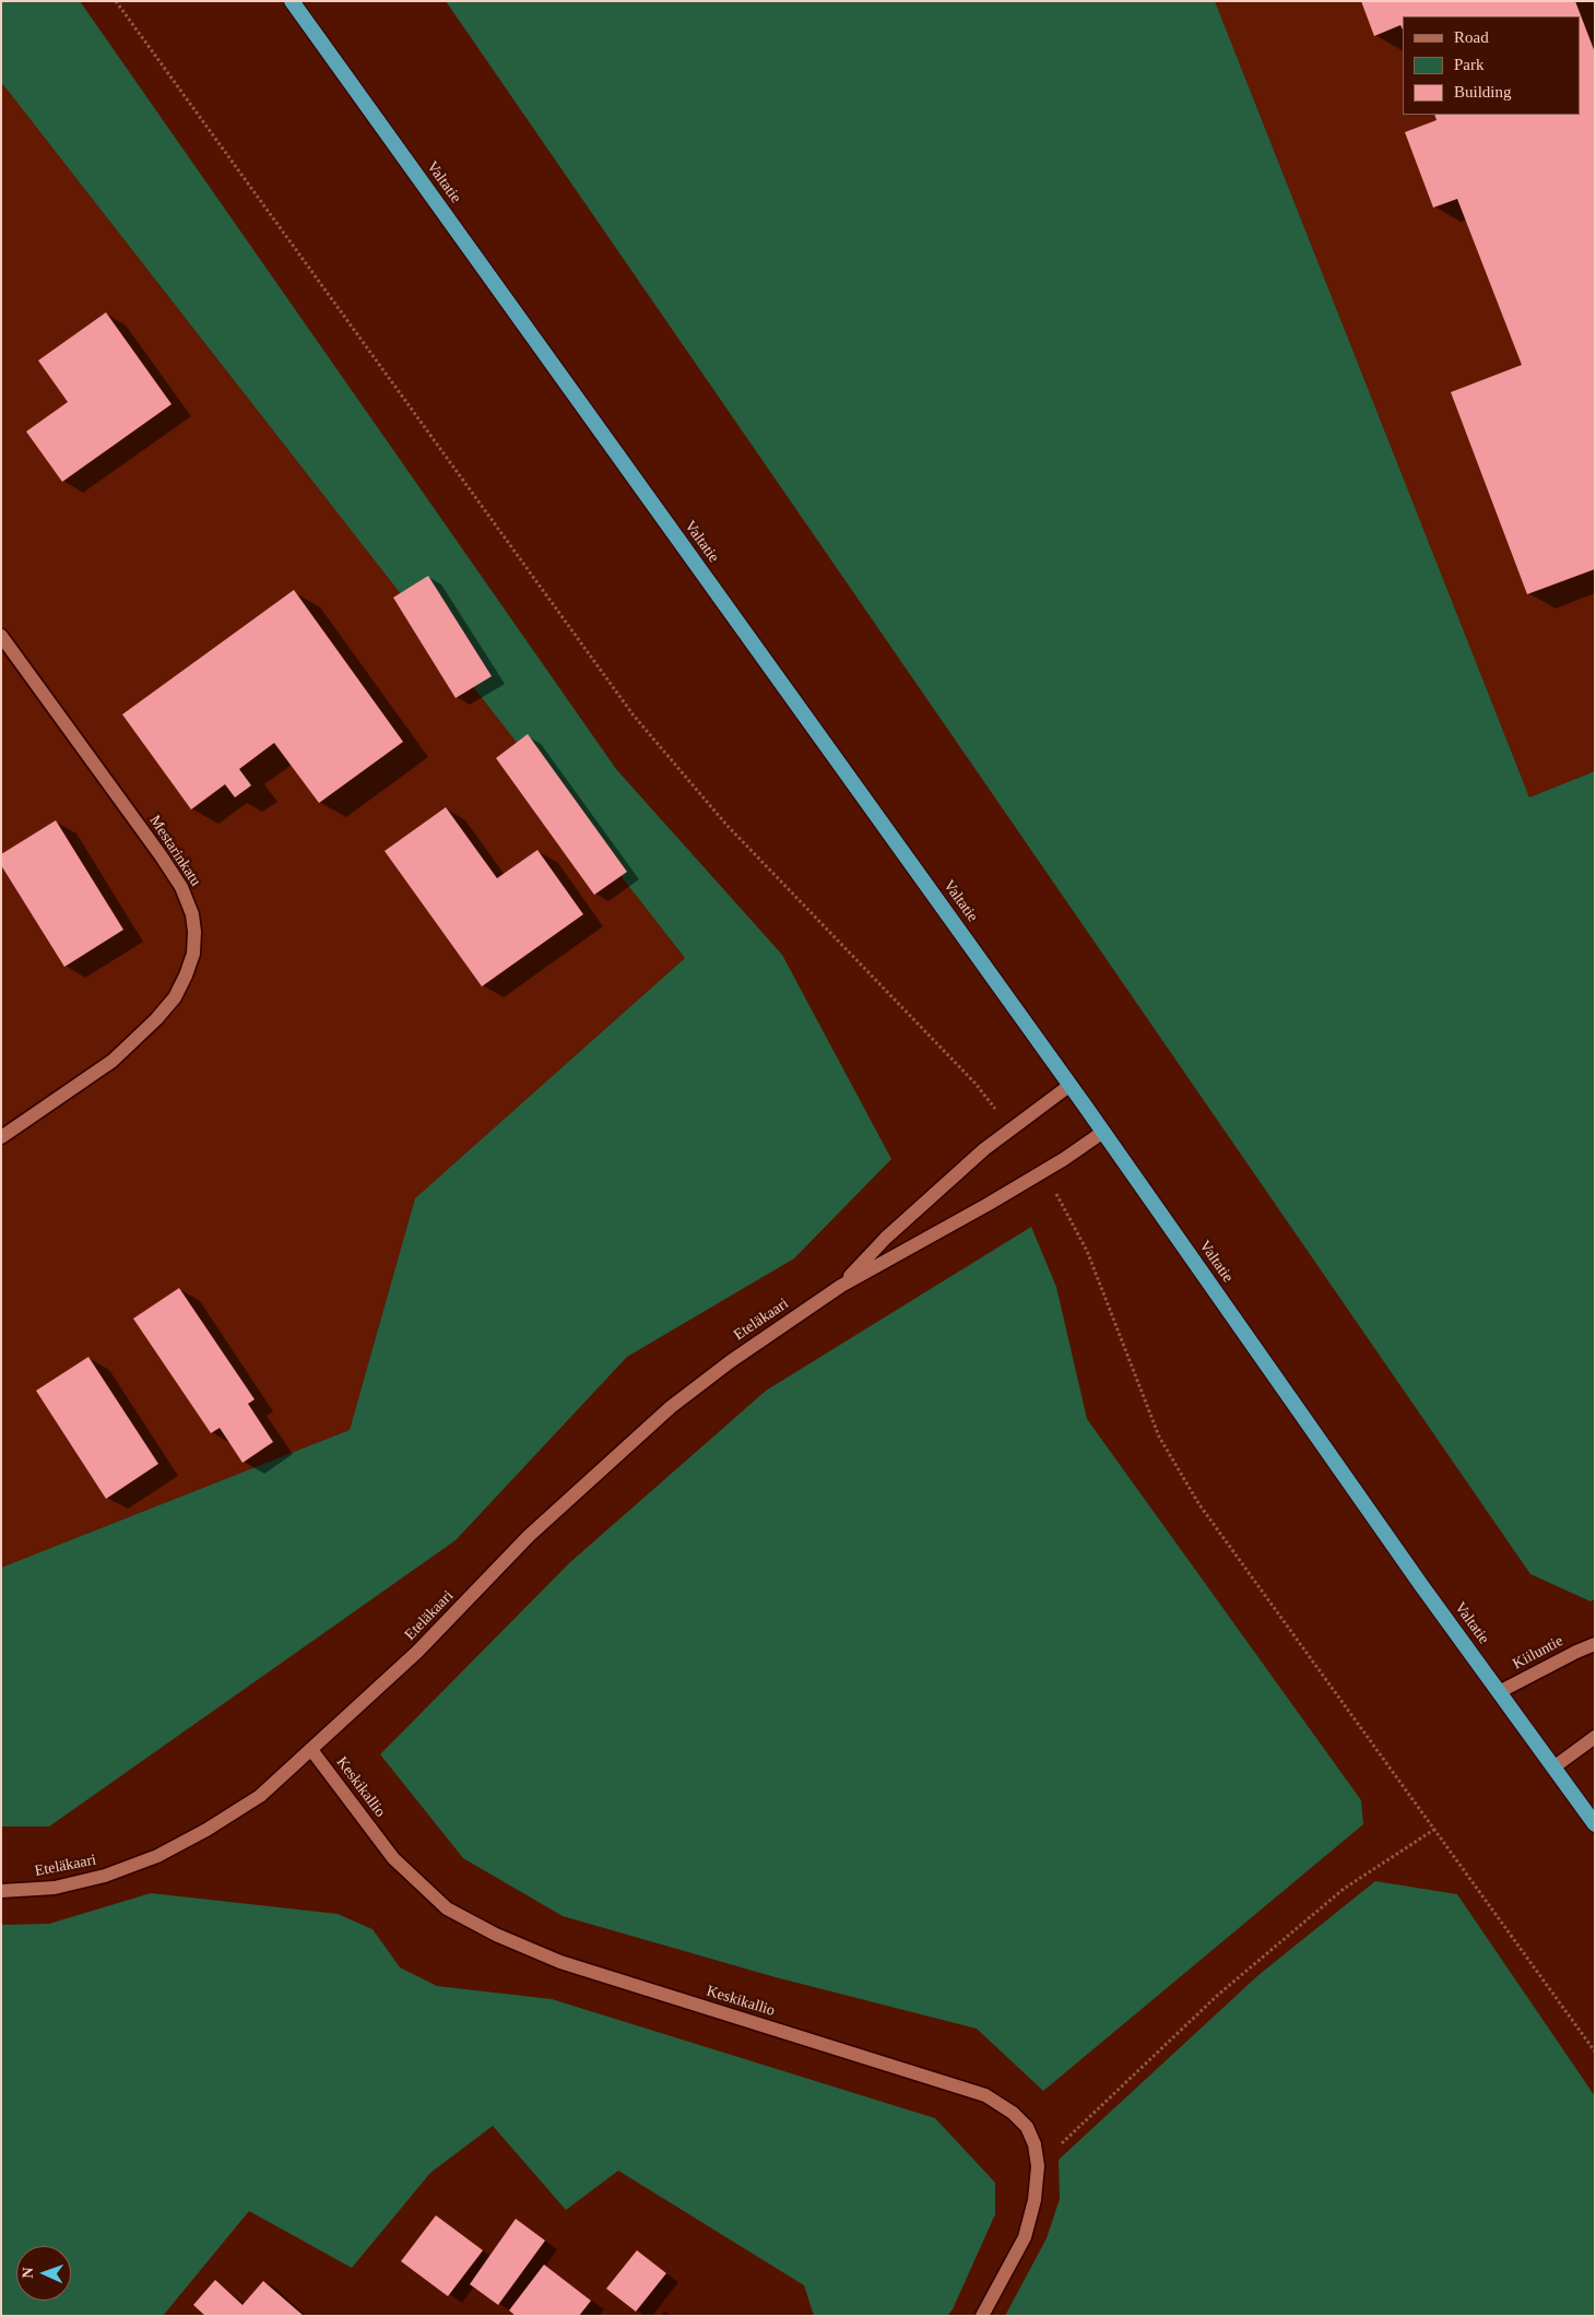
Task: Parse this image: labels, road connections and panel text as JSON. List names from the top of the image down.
{
  "streets": {
    "highway": ["Valtatie"],
    "street": [
      "Mestarinkatu",
      "Eteläkaari",
      "Kiiluntie",
      "Keskikallio"
    ]
  },
  "crossings": [
    ["Valtatie", "Eteläkaari"],
    ["Valtatie", "Kiiluntie"],
    ["Eteläkaari", "Keskikallio"]
  ],
  "legend": ["Road", "Park", "Building"],
  "north": "left"
}
